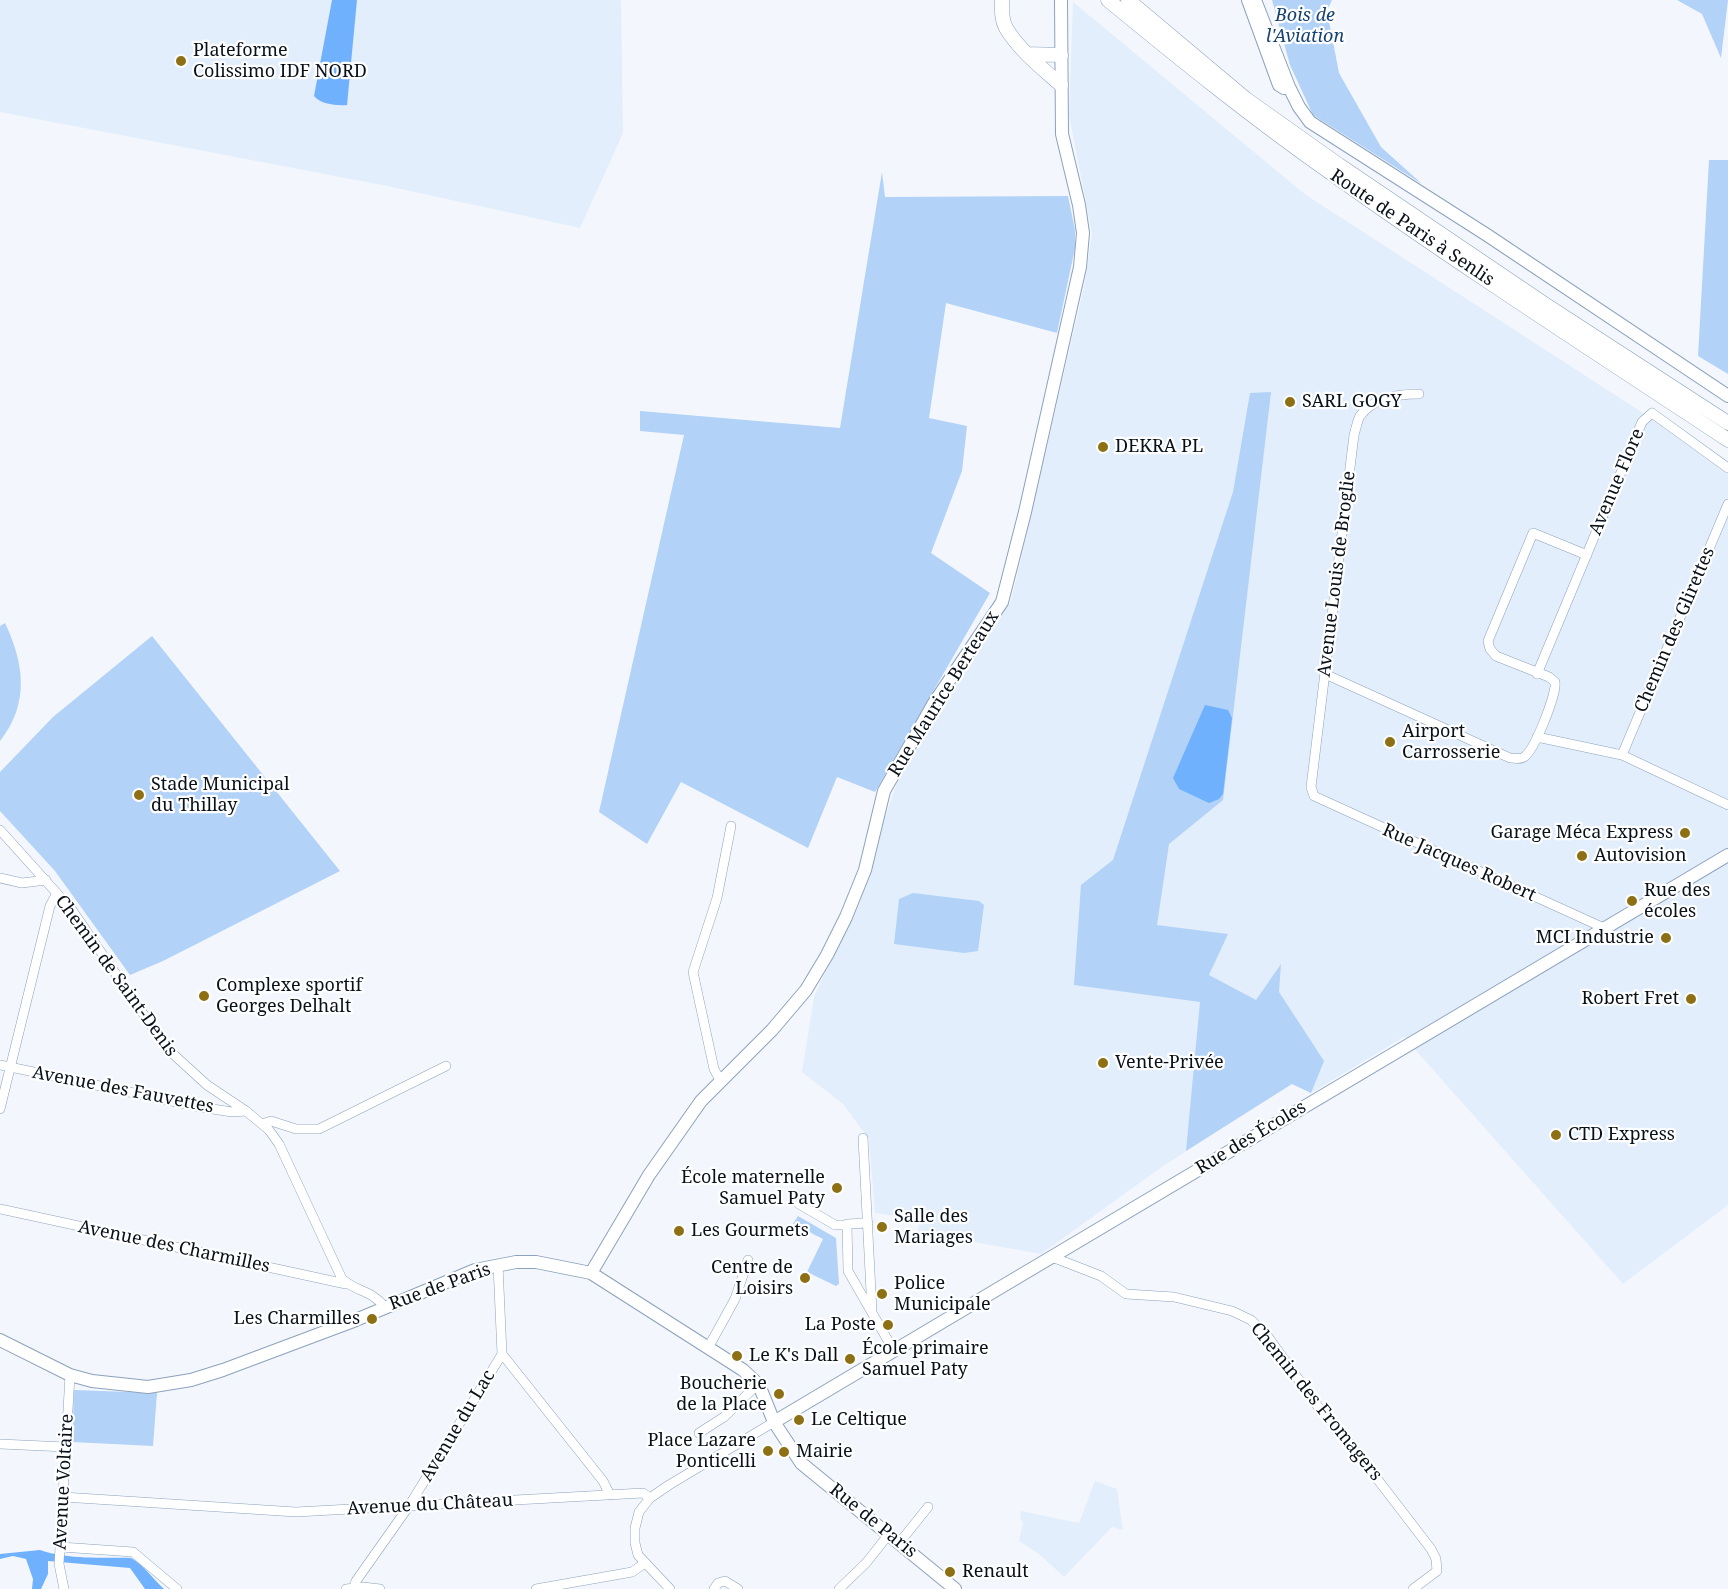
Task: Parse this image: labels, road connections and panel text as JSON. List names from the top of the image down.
{
  "streets": {
    "main road": ["Route de Paris à Senlis"],
    "street": [
      "Avenue Flore",
      "Avenue Louis de Broglie",
      "Chemin des Glirettes",
      "Rue Maurice Berteaux",
      "Rue Jacques Robert",
      "Chemin de Saint-Denis",
      "Avenue des Fauvettes",
      "Rue des Écoles",
      "Avenue des Charmilles",
      "Rue de Paris",
      "Chemin des Fromagers",
      "Avenue du Lac",
      "Avenue Voltaire",
      "Avenue du Château"
    ]
  },
  "crossings": [
    ["Avenue Louis de Broglie", "Rue Jacques Robert"],
    ["Rue Maurice Berteaux", "Rue de Paris"],
    ["Rue Jacques Robert", "Rue des Écoles"],
    ["Chemin de Saint-Denis", "Avenue des Fauvettes"],
    ["Chemin de Saint-Denis", "Avenue des Charmilles"],
    ["Rue des Écoles", "Rue de Paris"],
    ["Rue des Écoles", "Chemin des Fromagers"],
    ["Rue de Paris", "Avenue Voltaire"],
    ["Avenue du Lac", "Avenue du Château"],
    ["Avenue Voltaire", "Avenue du Château"]
  ],
  "parks": ["Bois de l'Aviation"],
  "places": [
    "Plateforme Colissimo IDF NORD",
    "SARL GOGY",
    "DEKRA PL",
    "Airport Carrosserie",
    "Stade Municipal du Thillay",
    "Garage Méca Express",
    "Autovision",
    "Rue des écoles",
    "MCI Industrie",
    "Complexe sportif Georges Delhalt",
    "Robert Fret",
    "Vente-Privée",
    "CTD Express",
    "École maternelle Samuel Paty",
    "Salle des Mariages",
    "Les Gourmets",
    "Centre de Loisirs",
    "Police Municipale",
    "Les Charmilles",
    "La Poste",
    "Le K's Dall",
    "École primaire Samuel Paty",
    "Boucherie de la Place",
    "Le Celtique",
    "Place Lazare Ponticelli",
    "Mairie",
    "Renault"
  ]
}
